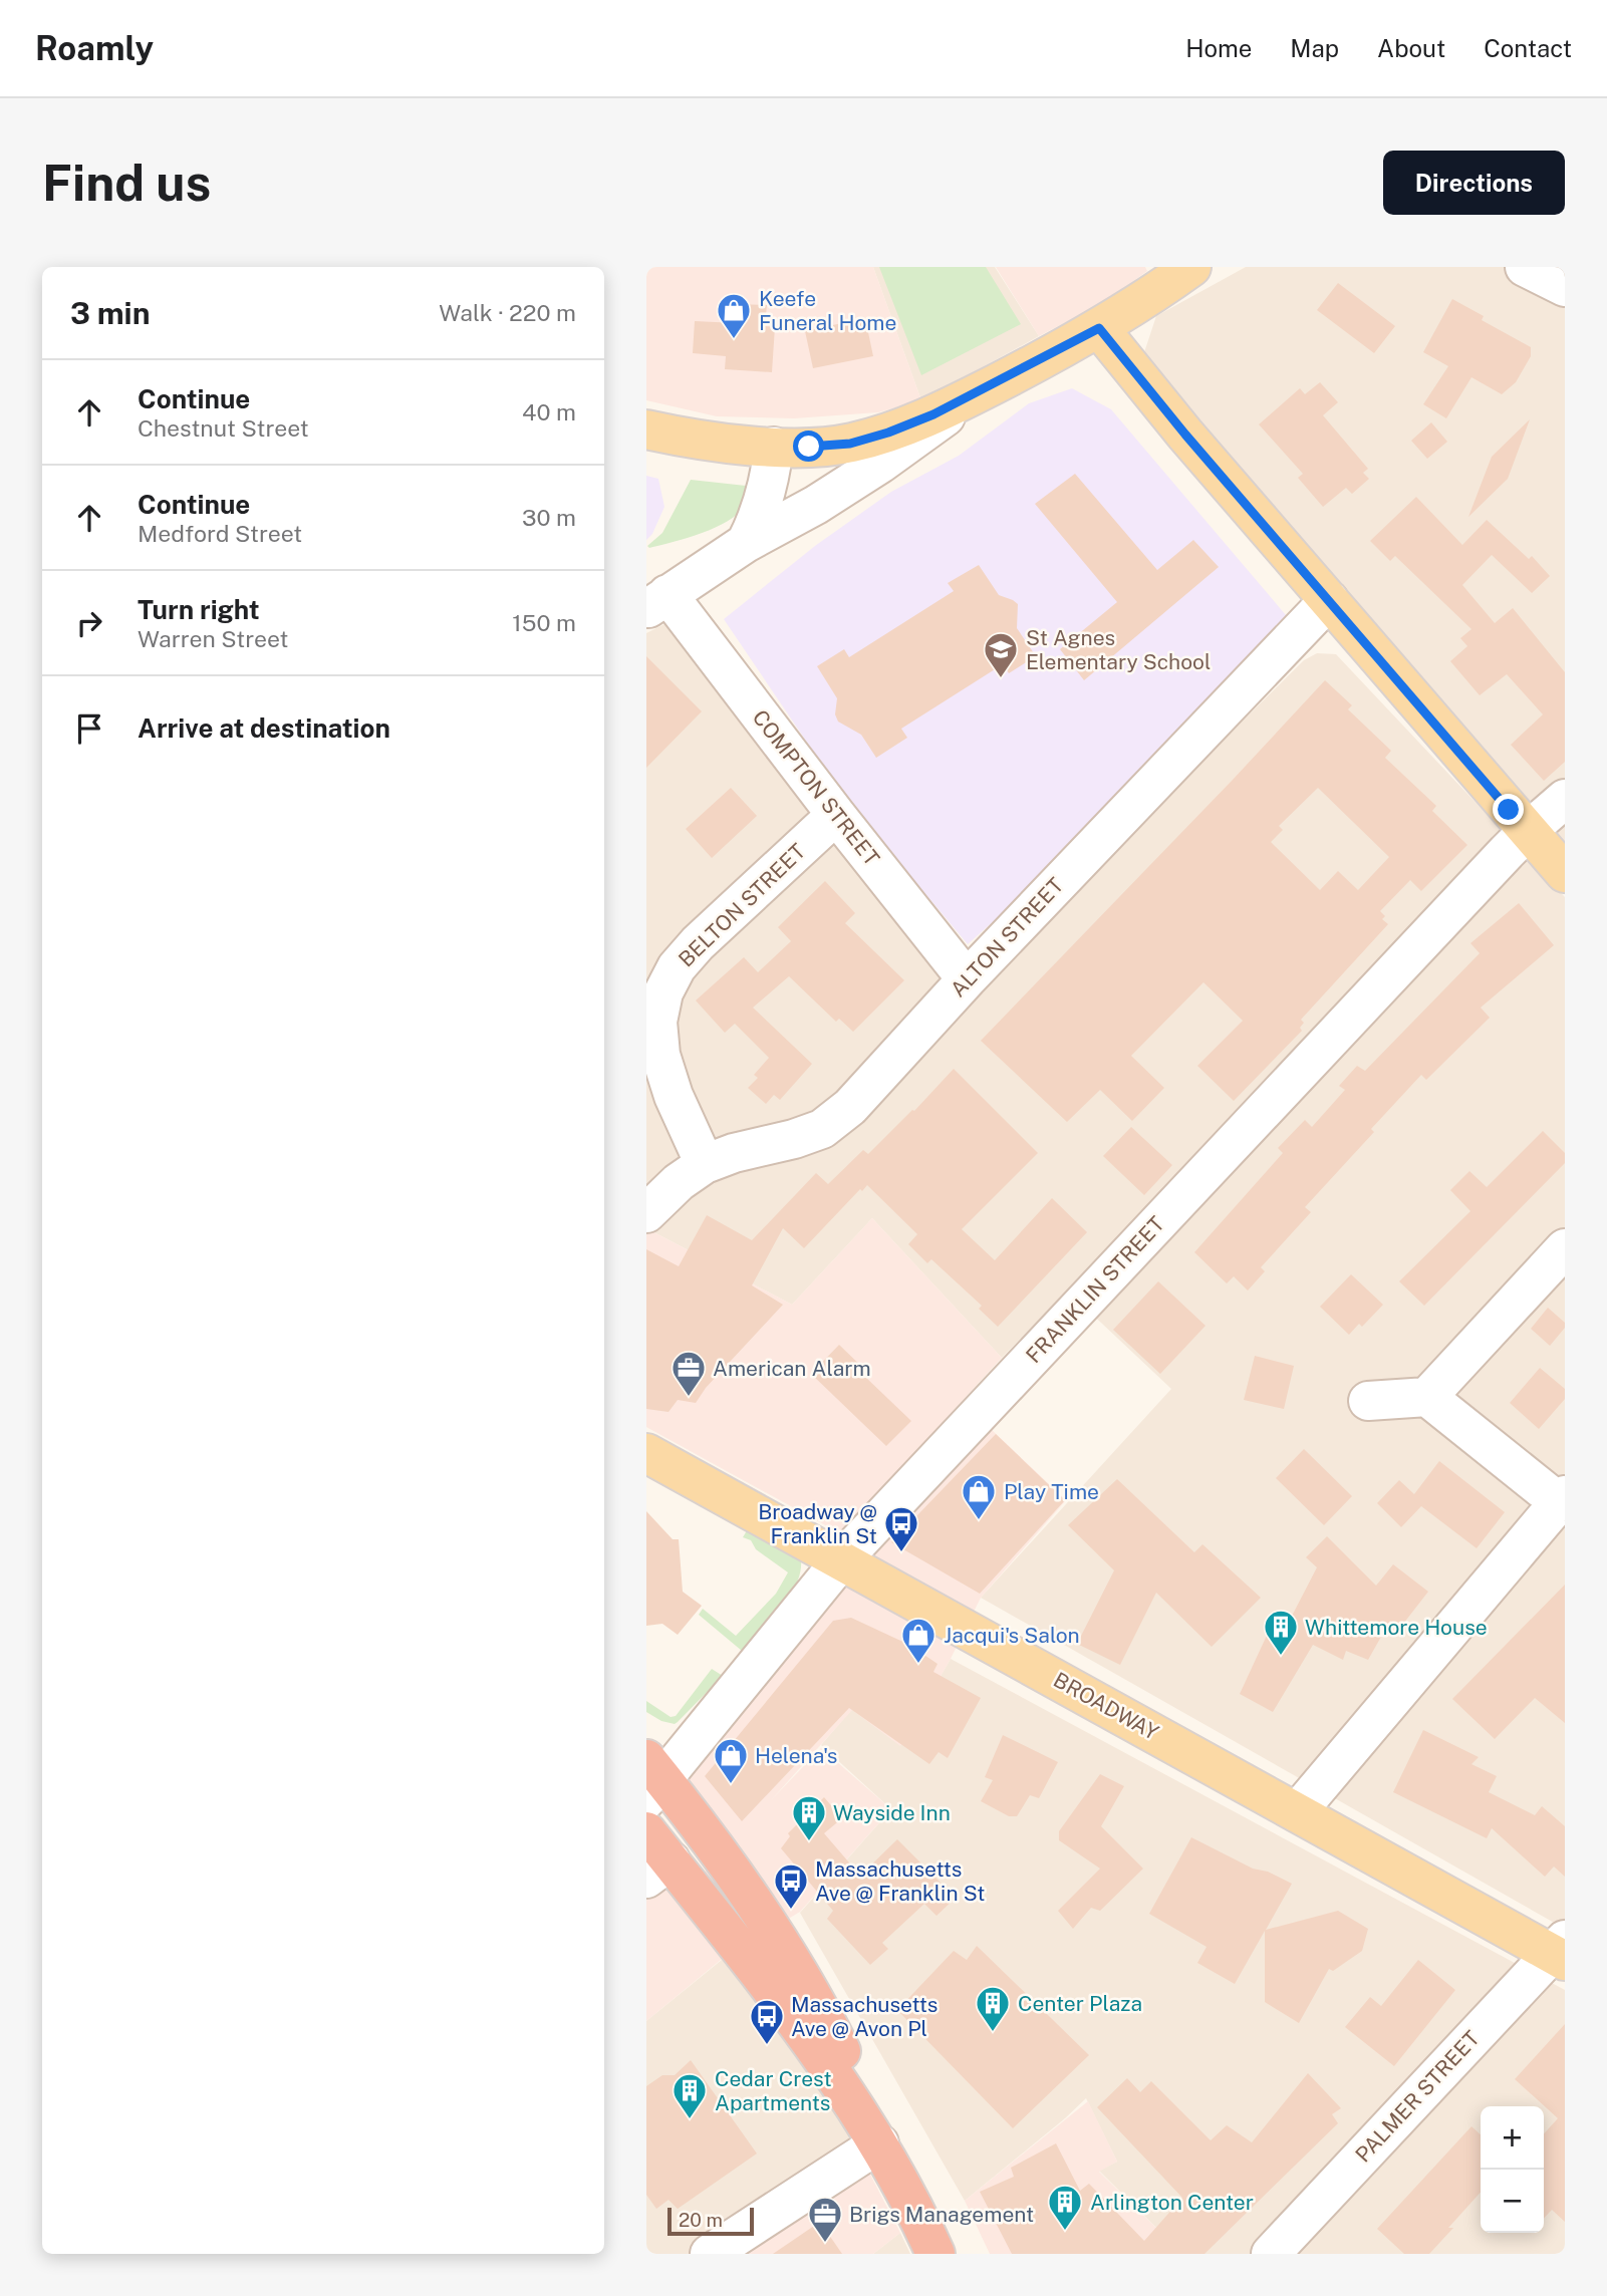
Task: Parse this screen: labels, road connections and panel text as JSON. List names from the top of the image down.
{
  "streets": {
    "main road": ["BROADWAY"],
    "street": [
      "COMPTON STREET",
      "BELTON STREET",
      "ALTON STREET",
      "FRANKLIN STREET",
      "PALMER STREET"
    ]
  },
  "crossings": [
    ["COMPTON STREET", "BELTON STREET"],
    ["COMPTON STREET", "ALTON STREET"],
    ["BELTON STREET", "ALTON STREET"],
    ["FRANKLIN STREET", "BROADWAY"],
    ["BROADWAY", "PALMER STREET"]
  ],
  "places": {
    "shop": [
      "Keefe Funeral Home",
      "Play Time",
      "Jacqui's Salon",
      "Helena's"
    ],
    "school or university": ["St Agnes Elementary School"],
    "office": ["American Alarm", "Brigs Management"],
    "bus stop": ["Broadway @ Franklin St", "Massachusetts Ave @ Franklin St", "Massachusetts Ave @ Avon Pl"],
    "building": [
      "Whittemore House",
      "Wayside Inn",
      "Center Plaza",
      "Cedar Crest Apartments",
      "Arlington Center"
    ]
  },
  "scale_bar": "20 m",
  "page": {
    "header": "Roamly",
    "nav": [
      "Home",
      "Map",
      "About",
      "Contact"
    ],
    "buttons": "Directions",
    "title": "Find us",
    "heading": ["3 min", "Walk · 220 m"],
    "list": [
      ["Continue", "Chestnut Street", "40 m"],
      ["Continue", "Medford Street", "30 m"],
      ["Turn right", "Warren Street", "150 m"],
      "Arrive at destination"
    ],
    "map_buttons": ["+", "−"],
    "scale": "20 m"
  }
}
